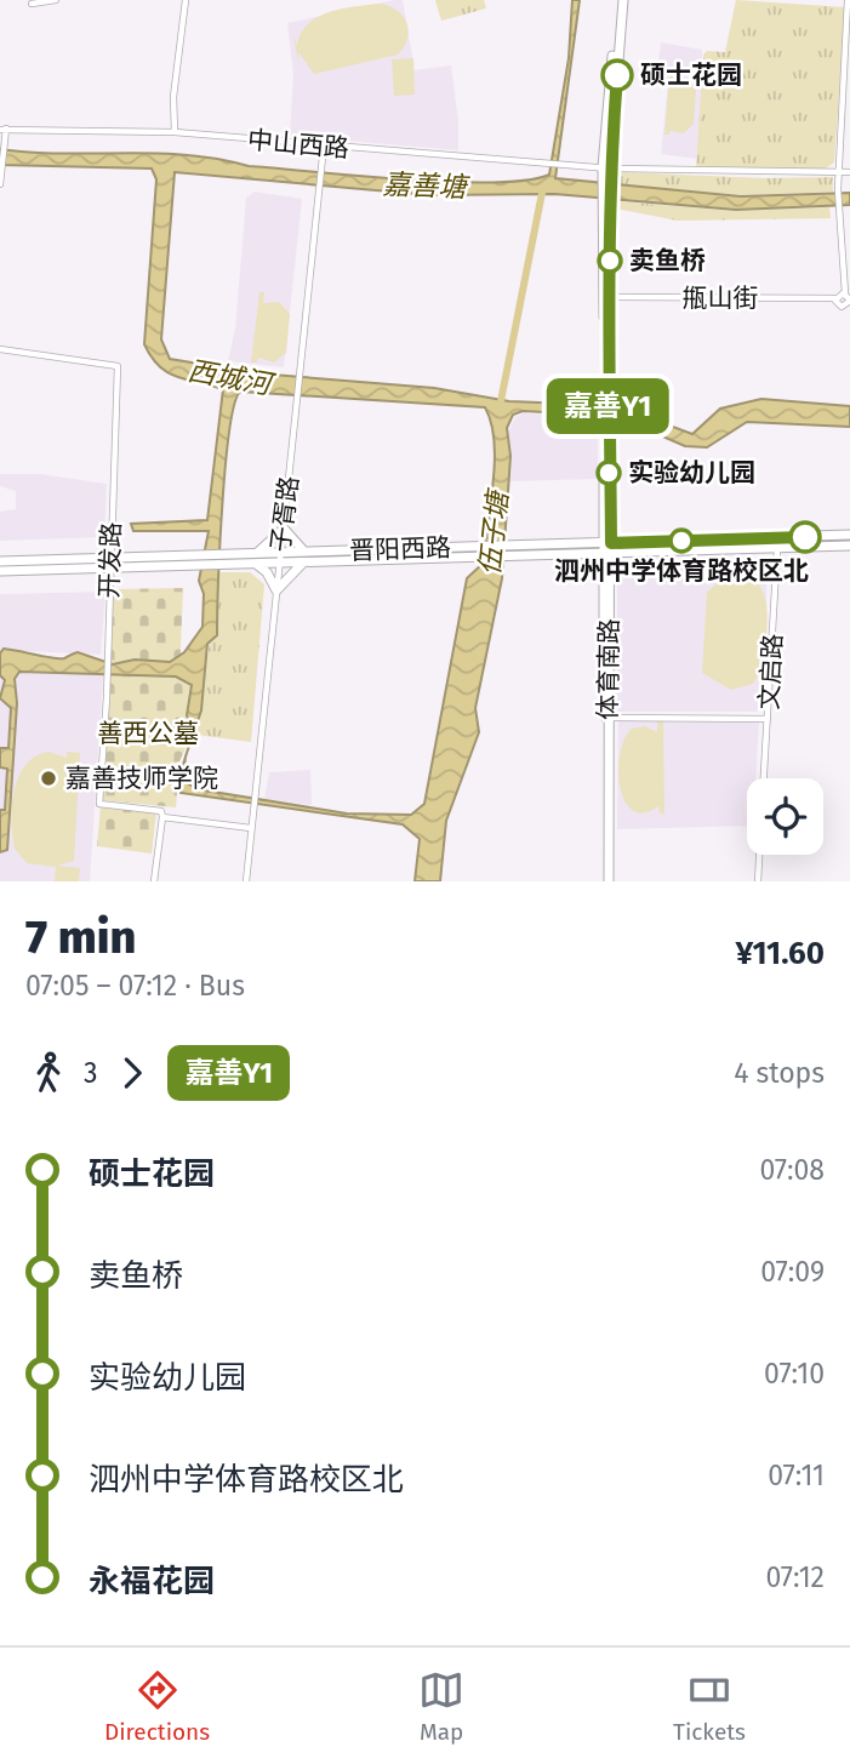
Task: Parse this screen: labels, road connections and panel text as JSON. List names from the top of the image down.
{
  "streets": {
    "main road": ["晋阳西路", "体育南路"],
    "street": [
      "中山西路",
      "甁山街",
      "子胥路",
      "开发路",
      "文启路"
    ]
  },
  "crossings": [
    ["中山西路", "子胥路"],
    ["中山西路", "体育南路"],
    ["甁山街", "体育南路"],
    ["子胥路", "晋阳西路"],
    ["晋阳西路", "开发路"],
    ["晋阳西路", "体育南路"],
    ["晋阳西路", "文启路"]
  ],
  "water": ["嘉善塘", "西城河", "伍子塘"],
  "parks": ["善西公墓"],
  "places": [
    "硕士花园",
    "卖鱼桥",
    "实验幼儿园",
    "泗州中学体育路校区北",
    "嘉善技师学院"
  ],
  "lines": ["bus line 嘉善Y1"],
  "page": {
    "on_map": "嘉善Y1",
    "heading": ["7 min", "07:05 – 07:12 · Bus", "¥11.60"],
    "legs": ["3", "嘉善Y1", "4 stops"],
    "list": [
      {
        "name": "硕士花园",
        "value": "07:08"
      },
      {
        "name": "卖鱼桥",
        "value": "07:09"
      },
      {
        "name": "实验幼儿园",
        "value": "07:10"
      },
      {
        "name": "泗州中学体育路校区北",
        "value": "07:11"
      },
      {
        "name": "永福花园",
        "value": "07:12"
      }
    ],
    "tabs": ["Directions", "Map", "Tickets"]
  }
}
